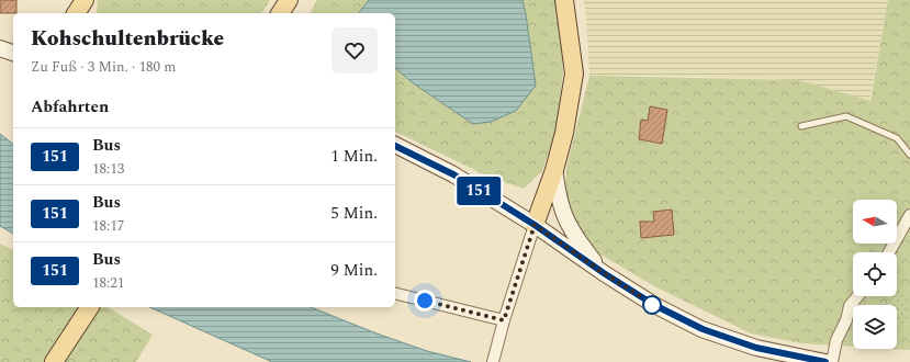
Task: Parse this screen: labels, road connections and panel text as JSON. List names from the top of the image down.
{
  "lines": ["bus line 151"],
  "north": "left",
  "page": {
    "on_map": "151",
    "heading": [
      ["Kohschultenbrücke", "Zu Fuß · 3 Min. · 180 m"],
      "Abfahrten"
    ],
    "list": [
      {
        "mark": "151",
        "name": "Bus",
        "note": "18:13",
        "value": "1 Min."
      },
      {
        "mark": "151",
        "name": "Bus",
        "note": "18:17",
        "value": "5 Min."
      },
      {
        "mark": "151",
        "name": "Bus",
        "note": "18:21",
        "value": "9 Min."
      }
    ]
  }
}
